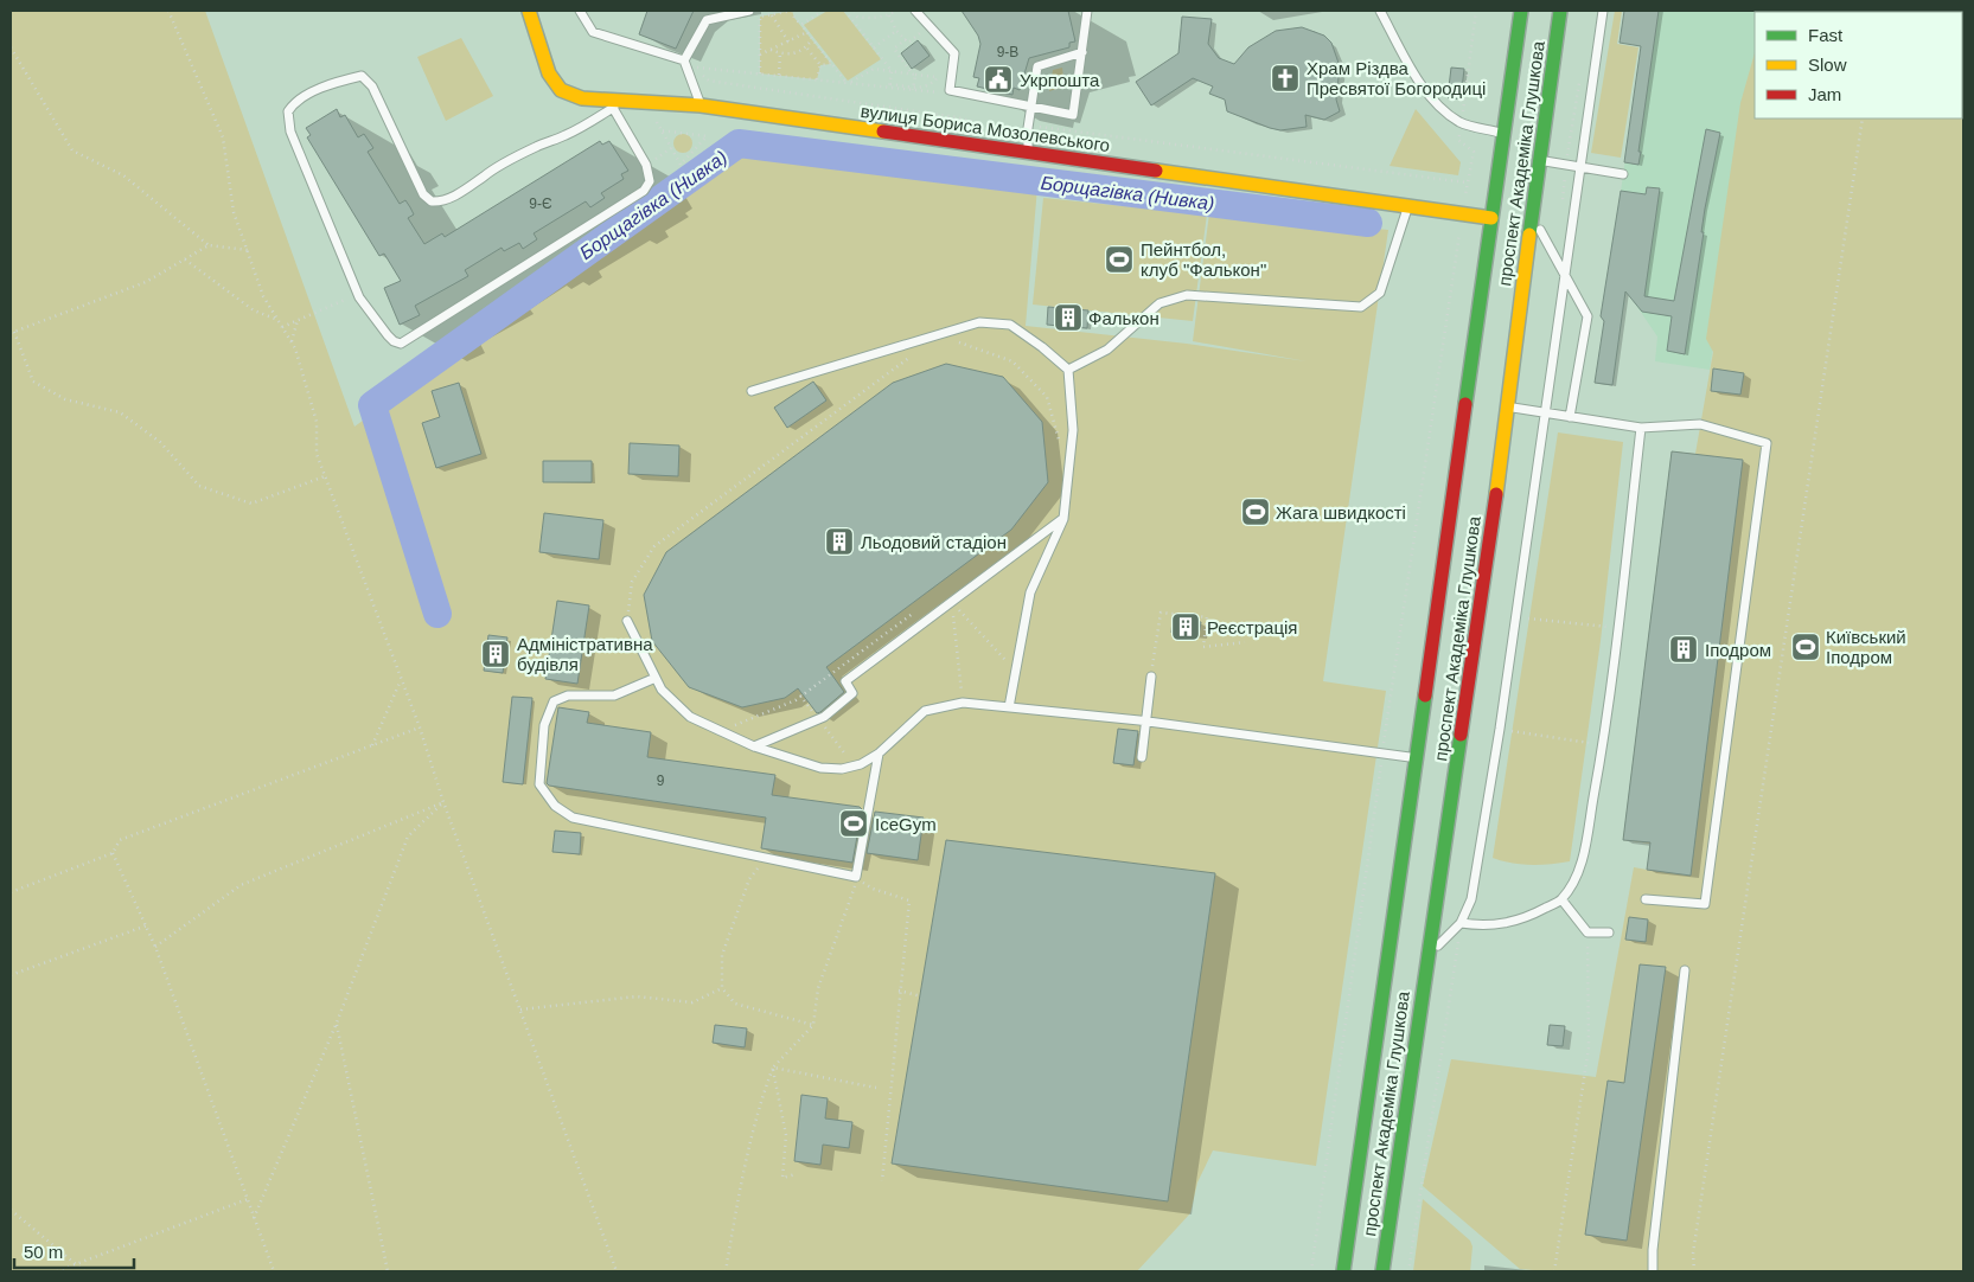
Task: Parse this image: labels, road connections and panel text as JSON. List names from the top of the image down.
{
  "streets": {
    "main road": ["вулиця Бориса Мозолевського", "проспект Академіка Глушкова"]
  },
  "crossings": [
    ["вулиця Бориса Мозолевського", "проспект Академіка Глушкова"]
  ],
  "water": ["Борщагівка (Нивка)"],
  "places": {
    "church": ["Храм Різдва Пресвятої Богородиці"],
    "public building": ["Укрпошта"],
    "sports": [
      "Пейнтбол, клуб \"Фалькон\"",
      "Жага швидкості",
      "Київський Іподром",
      "IceGym"
    ],
    "building": [
      "Фалькон",
      "Льодовий стадіон",
      "Реєстрація",
      "Іподром",
      "Адміністративна будівля"
    ]
  },
  "house_numbers": ["9-В", "9-Є", "9"],
  "legend": ["Fast", "Slow", "Jam"],
  "scale_bar": "50 m"
}
